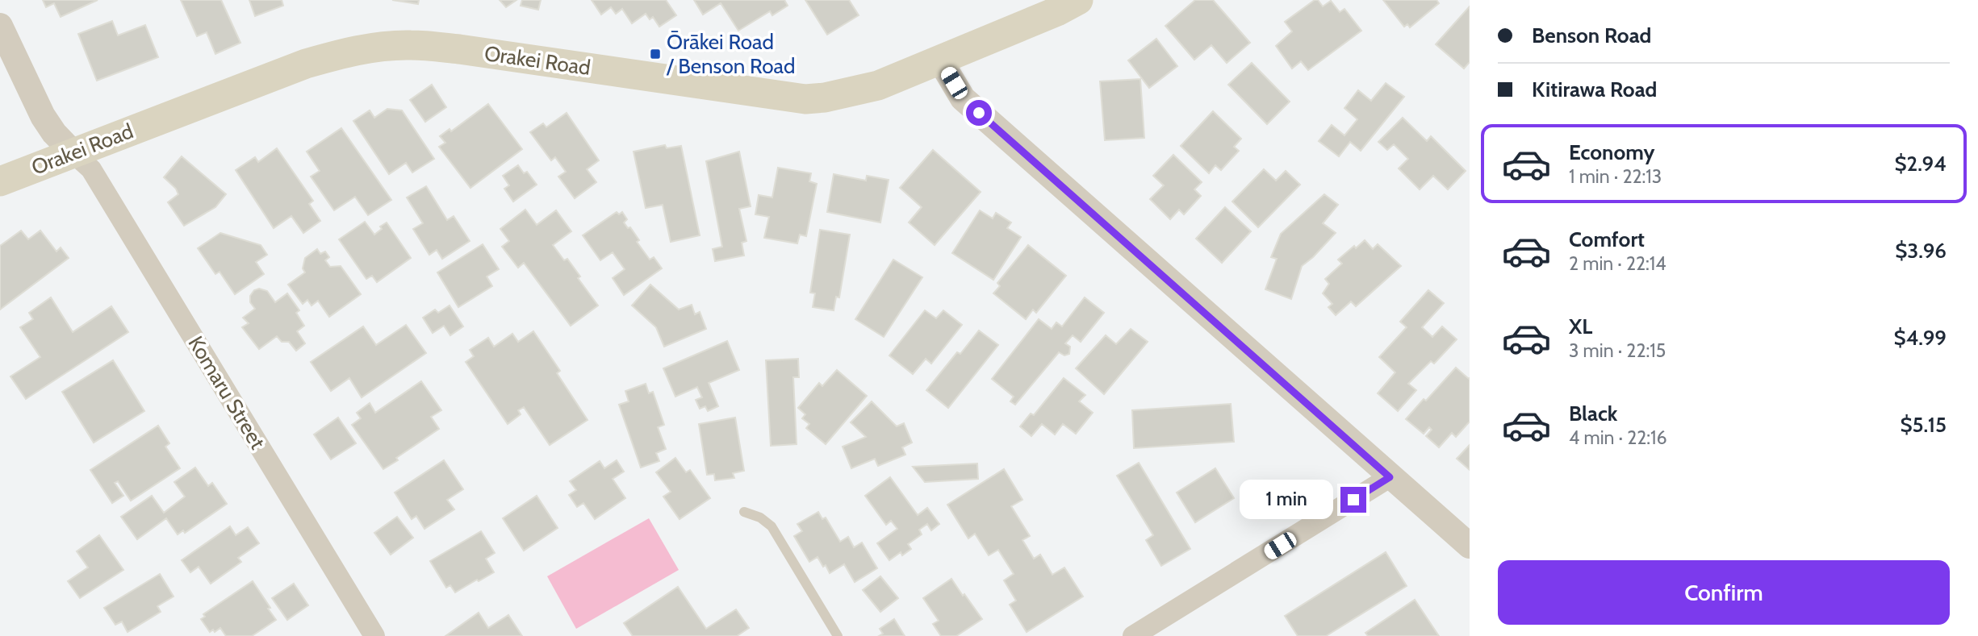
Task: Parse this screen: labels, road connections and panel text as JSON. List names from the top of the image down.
{
  "streets": {
    "main road": ["Orakei Road"],
    "street": ["Komaru Street"]
  },
  "crossings": [
    ["Orakei Road", "Komaru Street"]
  ],
  "places": {
    "transit": ["Ōrākei Road / Benson Road"]
  },
  "page": {
    "banner": ["Benson Road", "Kitirawa Road"],
    "list": [
      {
        "name": "Economy",
        "note": "1 min · 22:13",
        "value": "$2.94"
      },
      {
        "name": "Comfort",
        "note": "2 min · 22:14",
        "value": "$3.96"
      },
      {
        "name": "XL",
        "note": "3 min · 22:15",
        "value": "$4.99"
      },
      {
        "name": "Black",
        "note": "4 min · 22:16",
        "value": "$5.15"
      }
    ],
    "bubble": "1 min",
    "buttons": "Confirm"
  }
}
